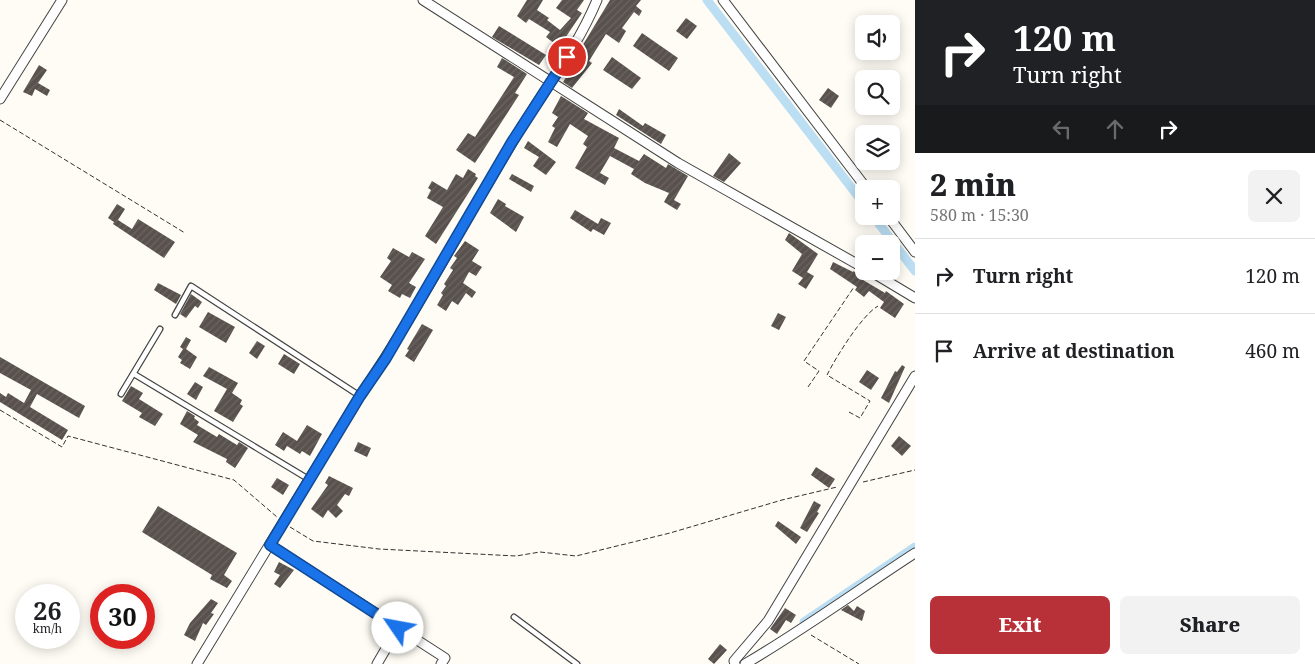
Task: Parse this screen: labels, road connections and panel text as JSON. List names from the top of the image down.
{
  "page": {
    "turn": ["120 m", "Turn right"],
    "map_buttons": ["+", "−"],
    "heading": ["2 min", "580 m · 15:30"],
    "list": [
      {
        "name": "Turn right",
        "value": "120 m"
      },
      {
        "name": "Arrive at destination",
        "value": "460 m"
      }
    ],
    "speed": "26 km/h",
    "limit": "30",
    "buttons": ["Exit", "Share"]
  }
}
